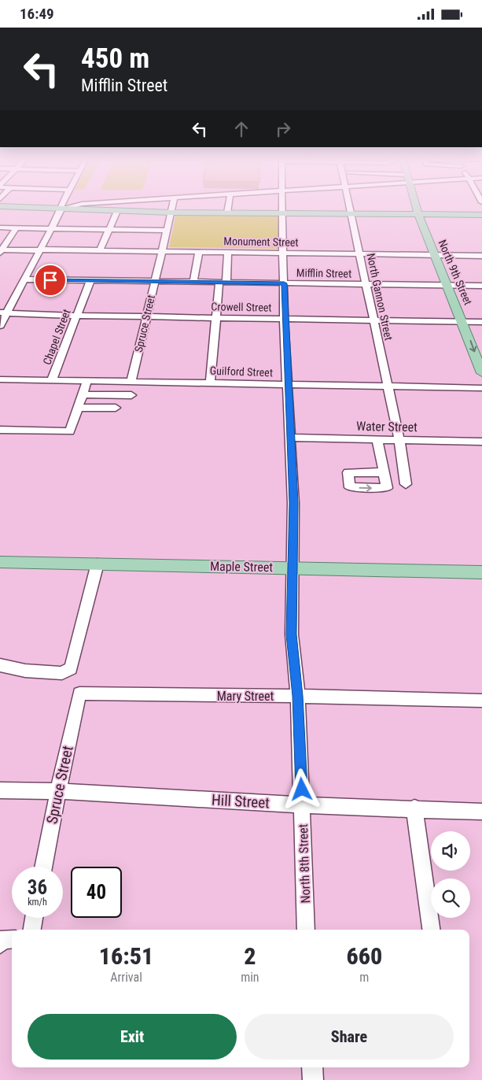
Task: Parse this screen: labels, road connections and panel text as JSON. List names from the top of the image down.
{
  "streets": {
    "main road": ["North 9th Street", "Maple Street"],
    "street": [
      "Monument Street",
      "Mifflin Street",
      "North Gannon Street",
      "Crowell Street",
      "Spruce Street",
      "Chapel Street",
      "Guilford Street",
      "Water Street",
      "Mary Street",
      "Hill Street",
      "North 8th Street"
    ]
  },
  "crossings": [
    ["Monument Street", "North 9th Street"],
    ["Monument Street", "North Gannon Street"],
    ["Monument Street", "Spruce Street"],
    ["Monument Street", "North 8th Street"],
    ["North 9th Street", "Mifflin Street"],
    ["North 9th Street", "Crowell Street"],
    ["Mifflin Street", "North Gannon Street"],
    ["Mifflin Street", "Spruce Street"],
    ["Mifflin Street", "Chapel Street"],
    ["Mifflin Street", "North 8th Street"],
    ["North Gannon Street", "Crowell Street"],
    ["North Gannon Street", "Guilford Street"],
    ["North Gannon Street", "Water Street"],
    ["Crowell Street", "Spruce Street"],
    ["Crowell Street", "Chapel Street"],
    ["Crowell Street", "North 8th Street"],
    ["Spruce Street", "Guilford Street"],
    ["Spruce Street", "Mary Street"],
    ["Spruce Street", "Hill Street"],
    ["Chapel Street", "Guilford Street"],
    ["Guilford Street", "North 8th Street"],
    ["Water Street", "North 8th Street"],
    ["Maple Street", "North 8th Street"],
    ["Mary Street", "North 8th Street"],
    ["Hill Street", "North 8th Street"]
  ],
  "page": {
    "status": "16:49",
    "turn": ["450 m", "Mifflin Street"],
    "speed": "36 km/h",
    "limit": "40",
    "eta": [
      "16:51",
      "Arrival",
      "2",
      "min",
      "660",
      "m"
    ],
    "buttons": ["Exit", "Share"]
  }
}
